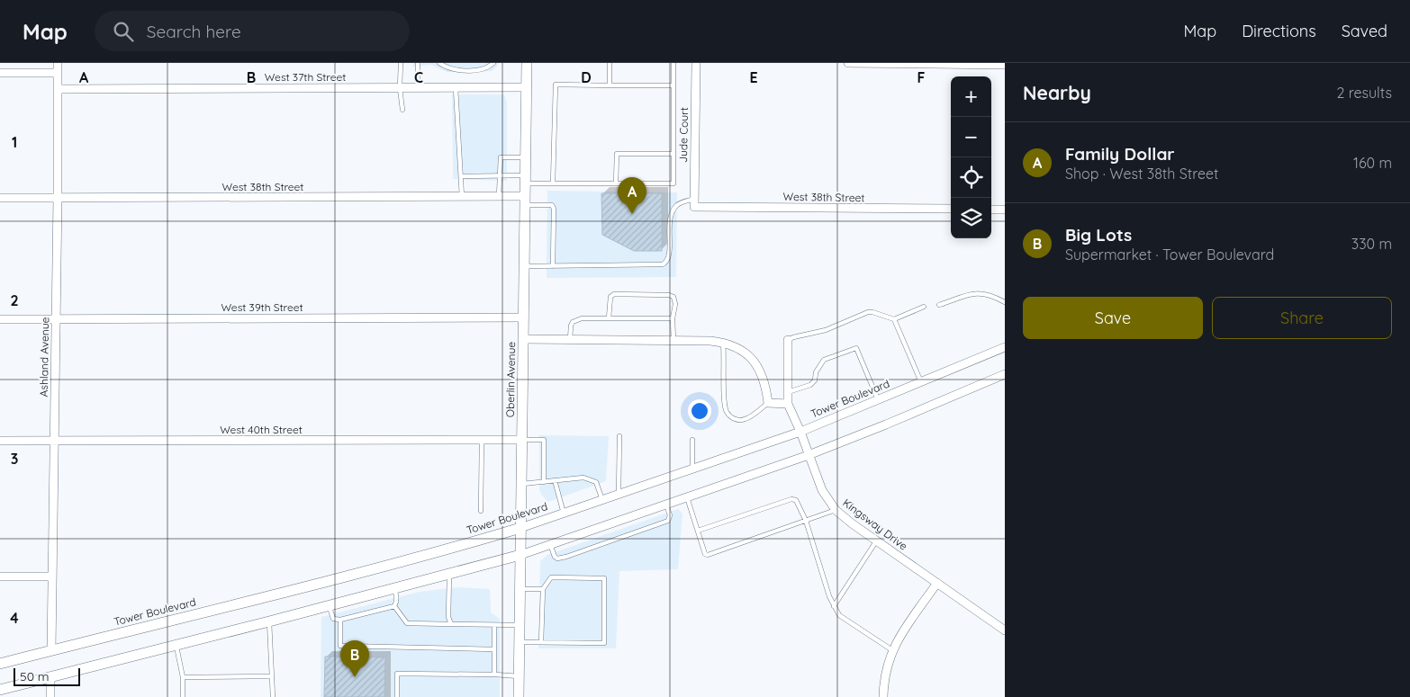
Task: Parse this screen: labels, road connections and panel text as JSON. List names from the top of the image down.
{
  "streets": {
    "street": [
      "West 37th Street",
      "Jude Court",
      "West 38th Street",
      "West 39th Street",
      "Ashland Avenue",
      "Oberlin Avenue",
      "Tower Boulevard",
      "West 40th Street",
      "Kingsway Drive"
    ]
  },
  "crossings": [
    ["West 37th Street", "Ashland Avenue"],
    ["West 37th Street", "Oberlin Avenue"],
    ["Jude Court", "West 38th Street"],
    ["West 38th Street", "Ashland Avenue"],
    ["West 38th Street", "Oberlin Avenue"],
    ["West 39th Street", "Ashland Avenue"],
    ["West 39th Street", "Oberlin Avenue"],
    ["Ashland Avenue", "Tower Boulevard"],
    ["Ashland Avenue", "West 40th Street"],
    ["Oberlin Avenue", "Tower Boulevard"],
    ["Oberlin Avenue", "West 40th Street"],
    ["Tower Boulevard", "Kingsway Drive"]
  ],
  "scale_bar": "50 m",
  "page": {
    "header": "Map",
    "search": "Search here",
    "nav": ["Map", "Directions", "Saved"],
    "heading": ["Nearby", "2 results"],
    "map_buttons": ["+", "−"],
    "list": [
      {
        "mark": "A",
        "name": "Family Dollar",
        "note": "Shop · West 38th Street",
        "value": "160 m"
      },
      {
        "mark": "B",
        "name": "Big Lots",
        "note": "Supermarket · Tower Boulevard",
        "value": "330 m"
      }
    ],
    "pins": ["A", "B"],
    "buttons": ["Save", "Share"],
    "scale": "50 m"
  },
  "grid": {
    "columns": [
      "A",
      "B",
      "C",
      "D",
      "E",
      "F"
    ],
    "rows": [
      "1",
      "2",
      "3",
      "4"
    ]
  }
}
